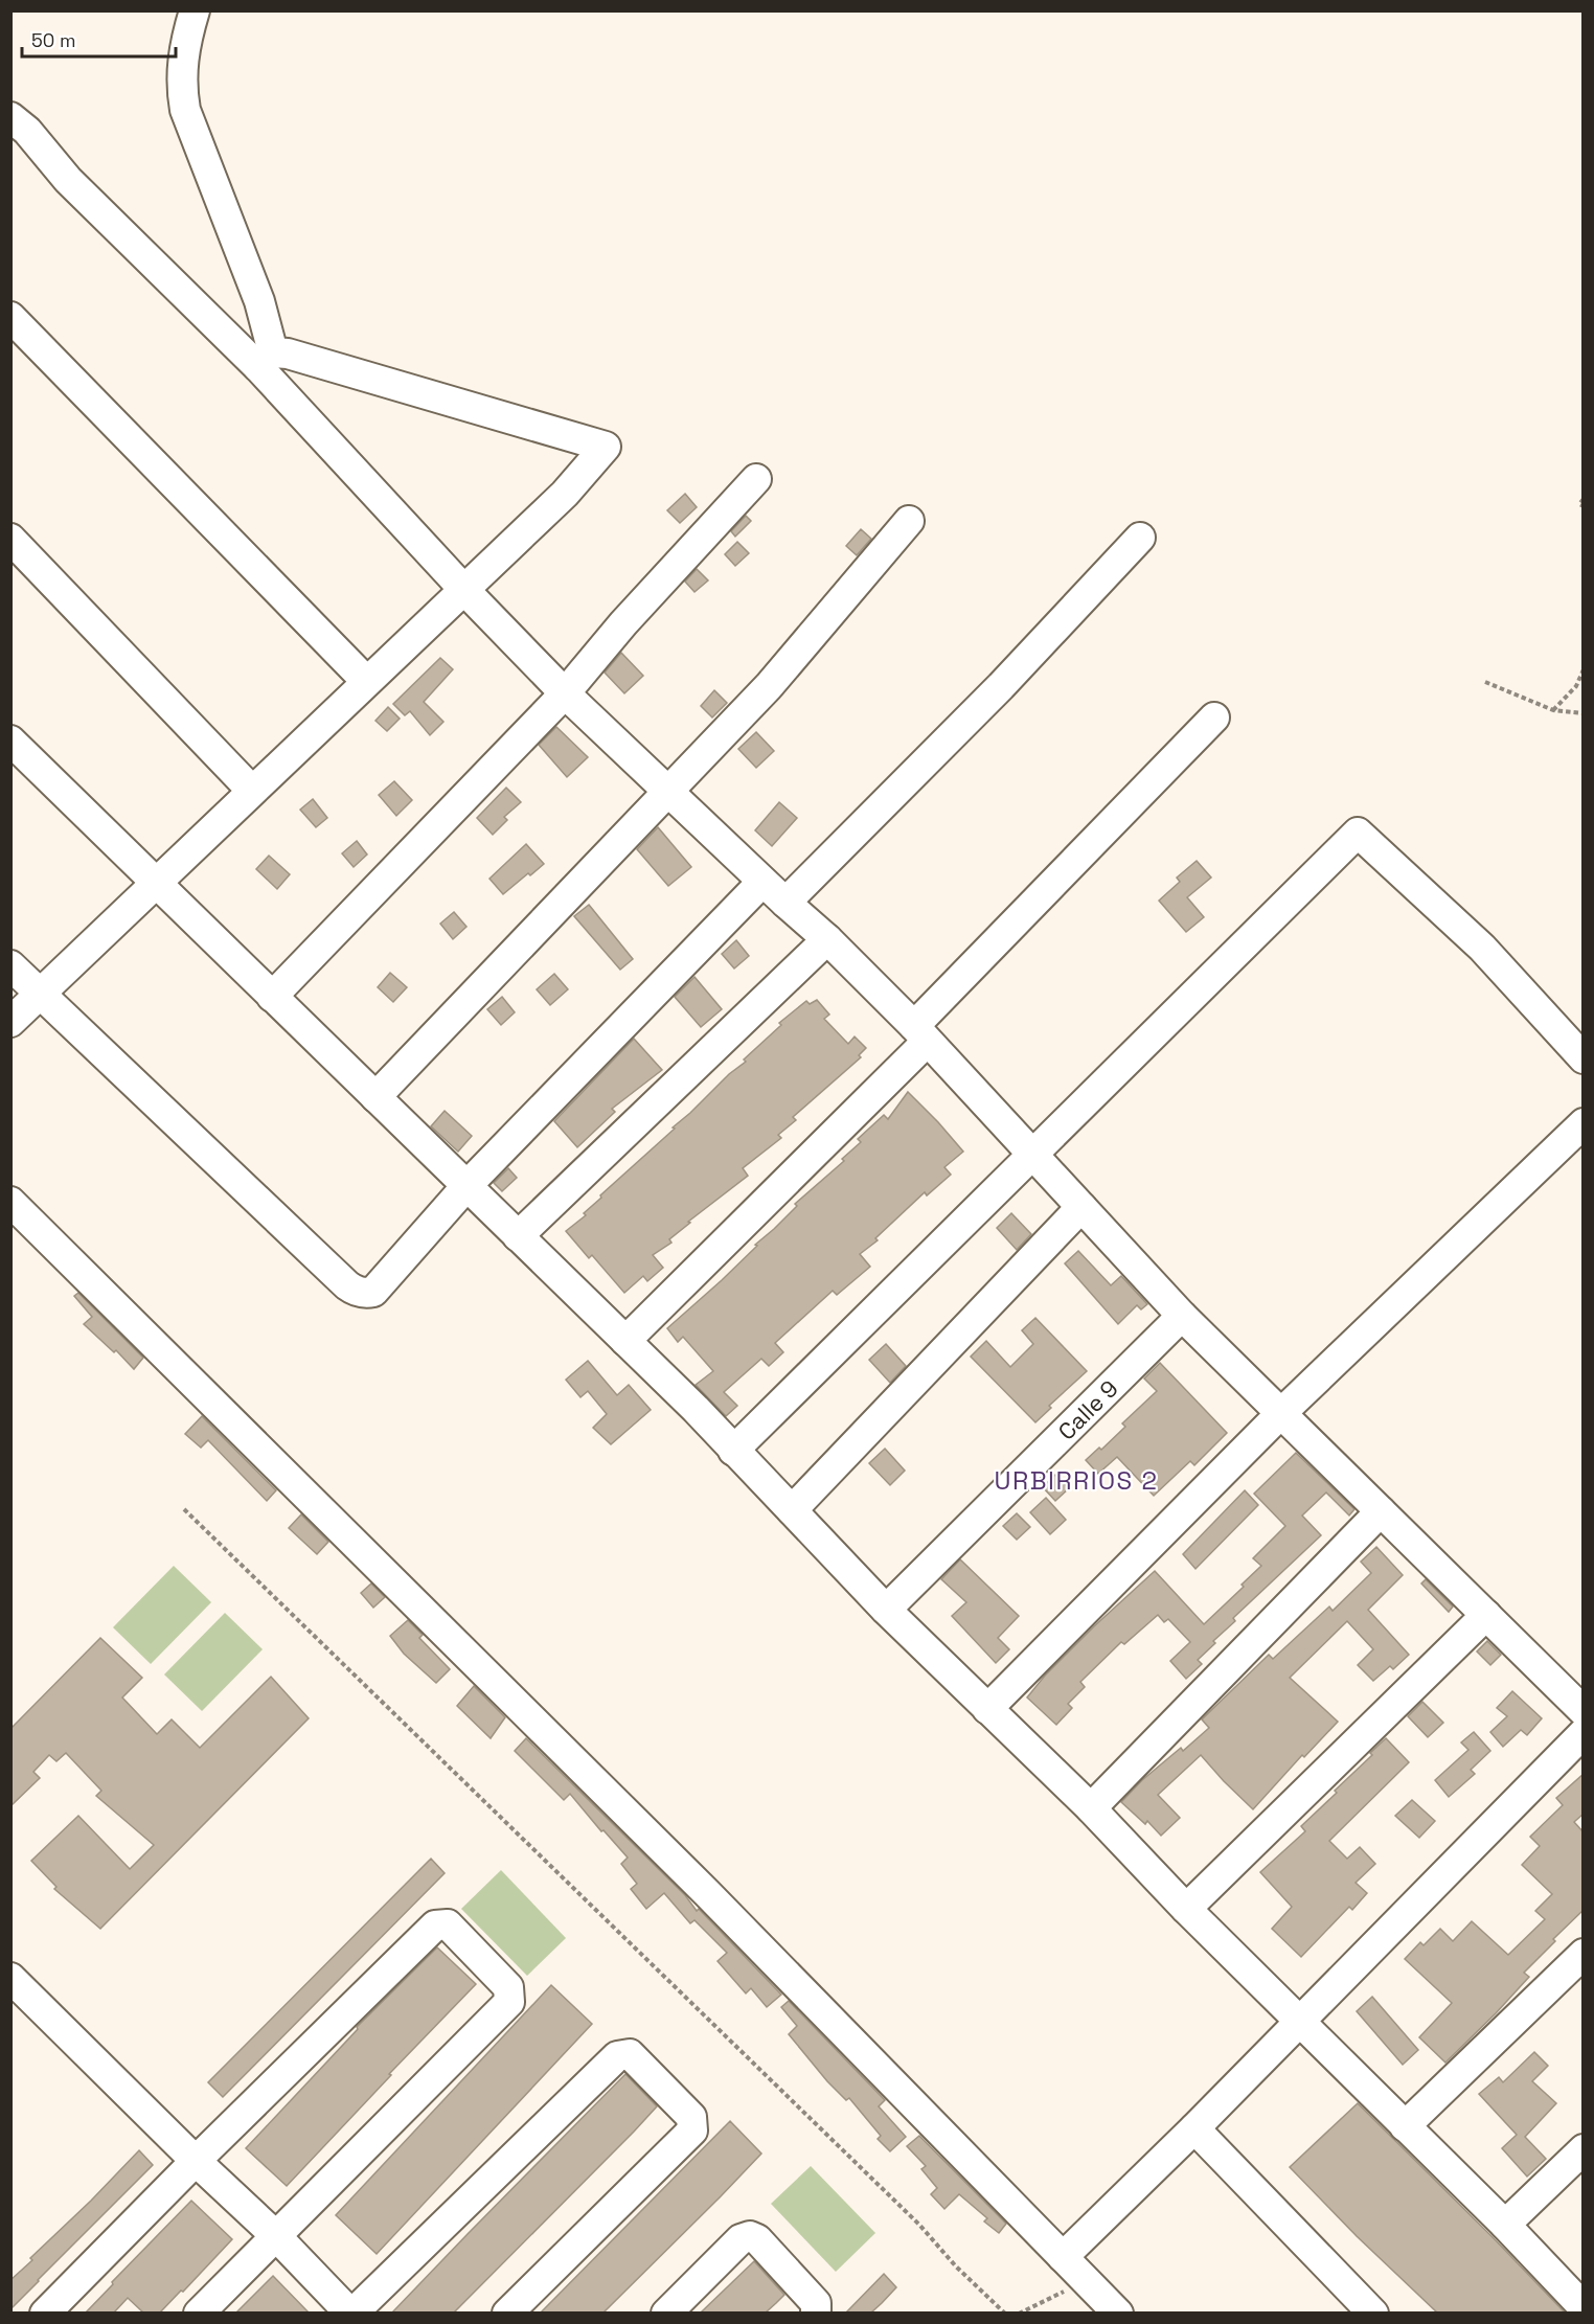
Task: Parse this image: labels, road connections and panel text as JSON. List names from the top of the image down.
{
  "streets": {
    "street": ["Calle 9"]
  },
  "districts": ["URBIRRIOS 2"],
  "scale_bar": "50 m"
}
